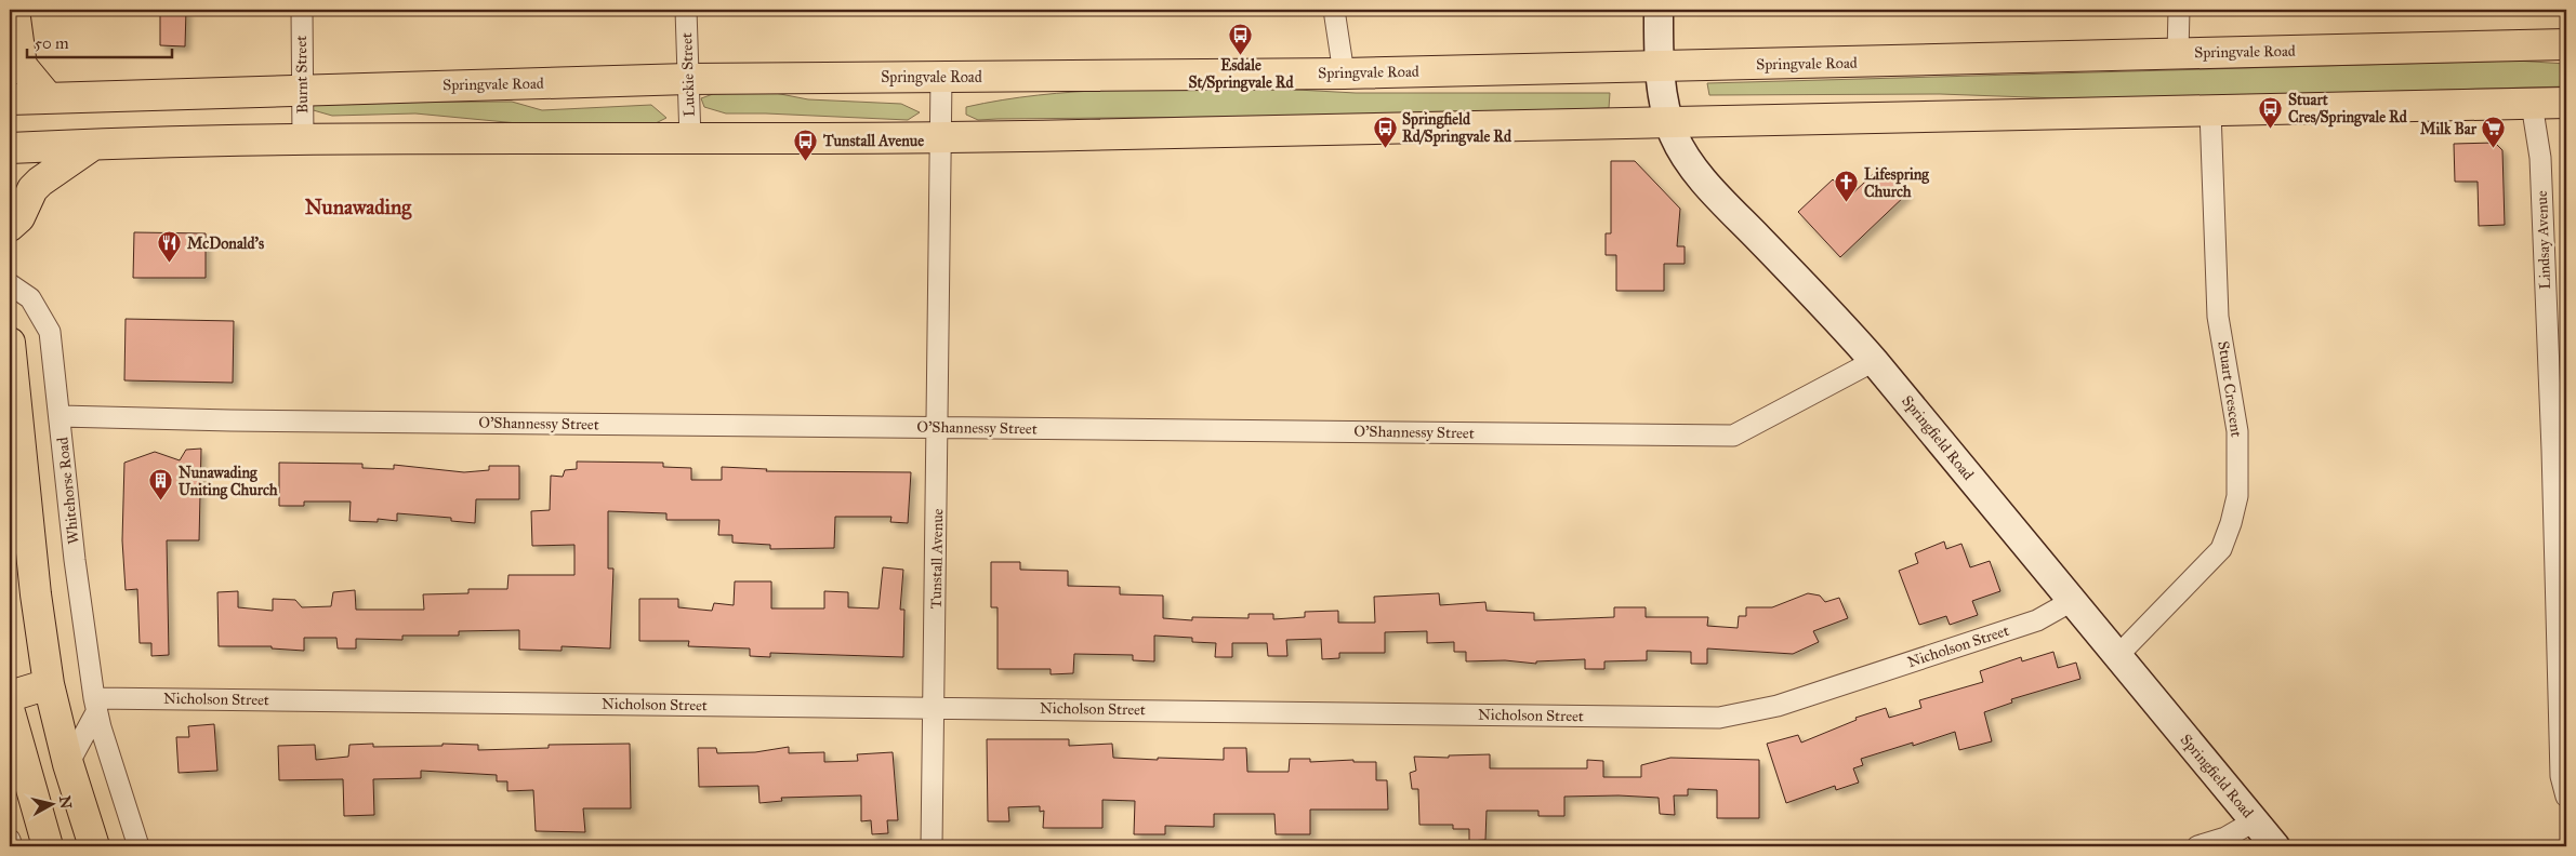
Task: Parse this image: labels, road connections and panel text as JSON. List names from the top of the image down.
{
  "streets": {
    "main road": ["Springvale Road", "Springfield Road"],
    "street": [
      "Burnt Street",
      "Luckie Street",
      "Lindsay Avenue",
      "Stuart Crescent",
      "O'Shannessy Street",
      "Whitehorse Road",
      "Tunstall Avenue",
      "Nicholson Street"
    ]
  },
  "crossings": [
    ["Springvale Road", "Burnt Street"],
    ["Springvale Road", "Luckie Street"],
    ["Springvale Road", "Springfield Road"],
    ["Springvale Road", "Tunstall Avenue"],
    ["Stuart Crescent", "Springfield Road"],
    ["O'Shannessy Street", "Springfield Road"],
    ["O'Shannessy Street", "Whitehorse Road"],
    ["O'Shannessy Street", "Tunstall Avenue"],
    ["Springfield Road", "Nicholson Street"],
    ["Whitehorse Road", "Nicholson Street"],
    ["Tunstall Avenue", "Nicholson Street"]
  ],
  "districts": ["Nunawading"],
  "places": {
    "bus stop": [
      "Esdale St/Springvale Rd",
      "Stuart Cres/Springvale Rd",
      "Springfield Rd/Springvale Rd",
      "Tunstall Avenue"
    ],
    "supermarket": ["Milk Bar"],
    "church": ["Lifespring Church"],
    "restaurant": ["McDonald's"],
    "building": ["Nunawading Uniting Church"]
  },
  "scale_bar": "50 m",
  "north": "right"
}
